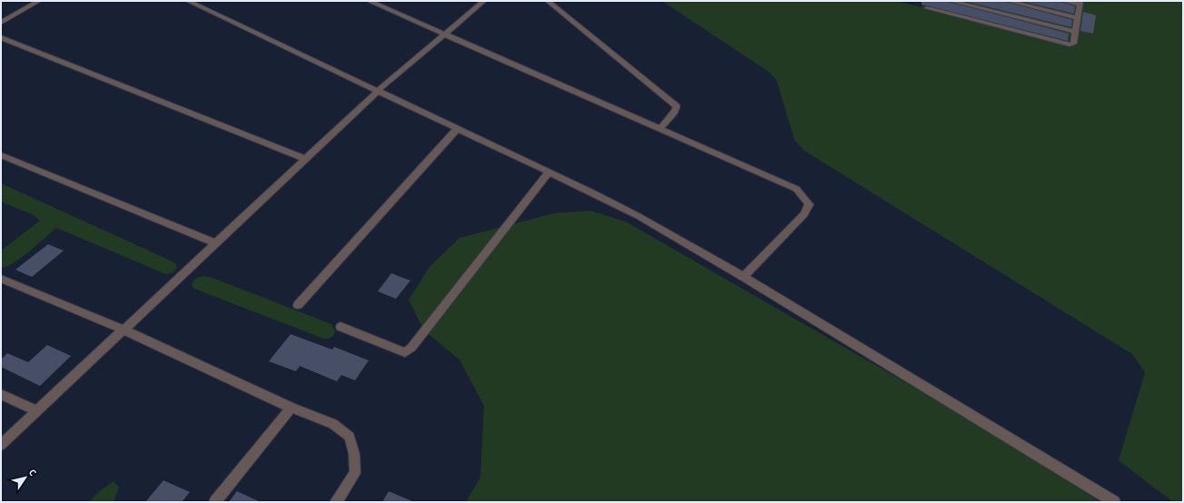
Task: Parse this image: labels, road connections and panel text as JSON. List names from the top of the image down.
{
  "north": "top right"
}
